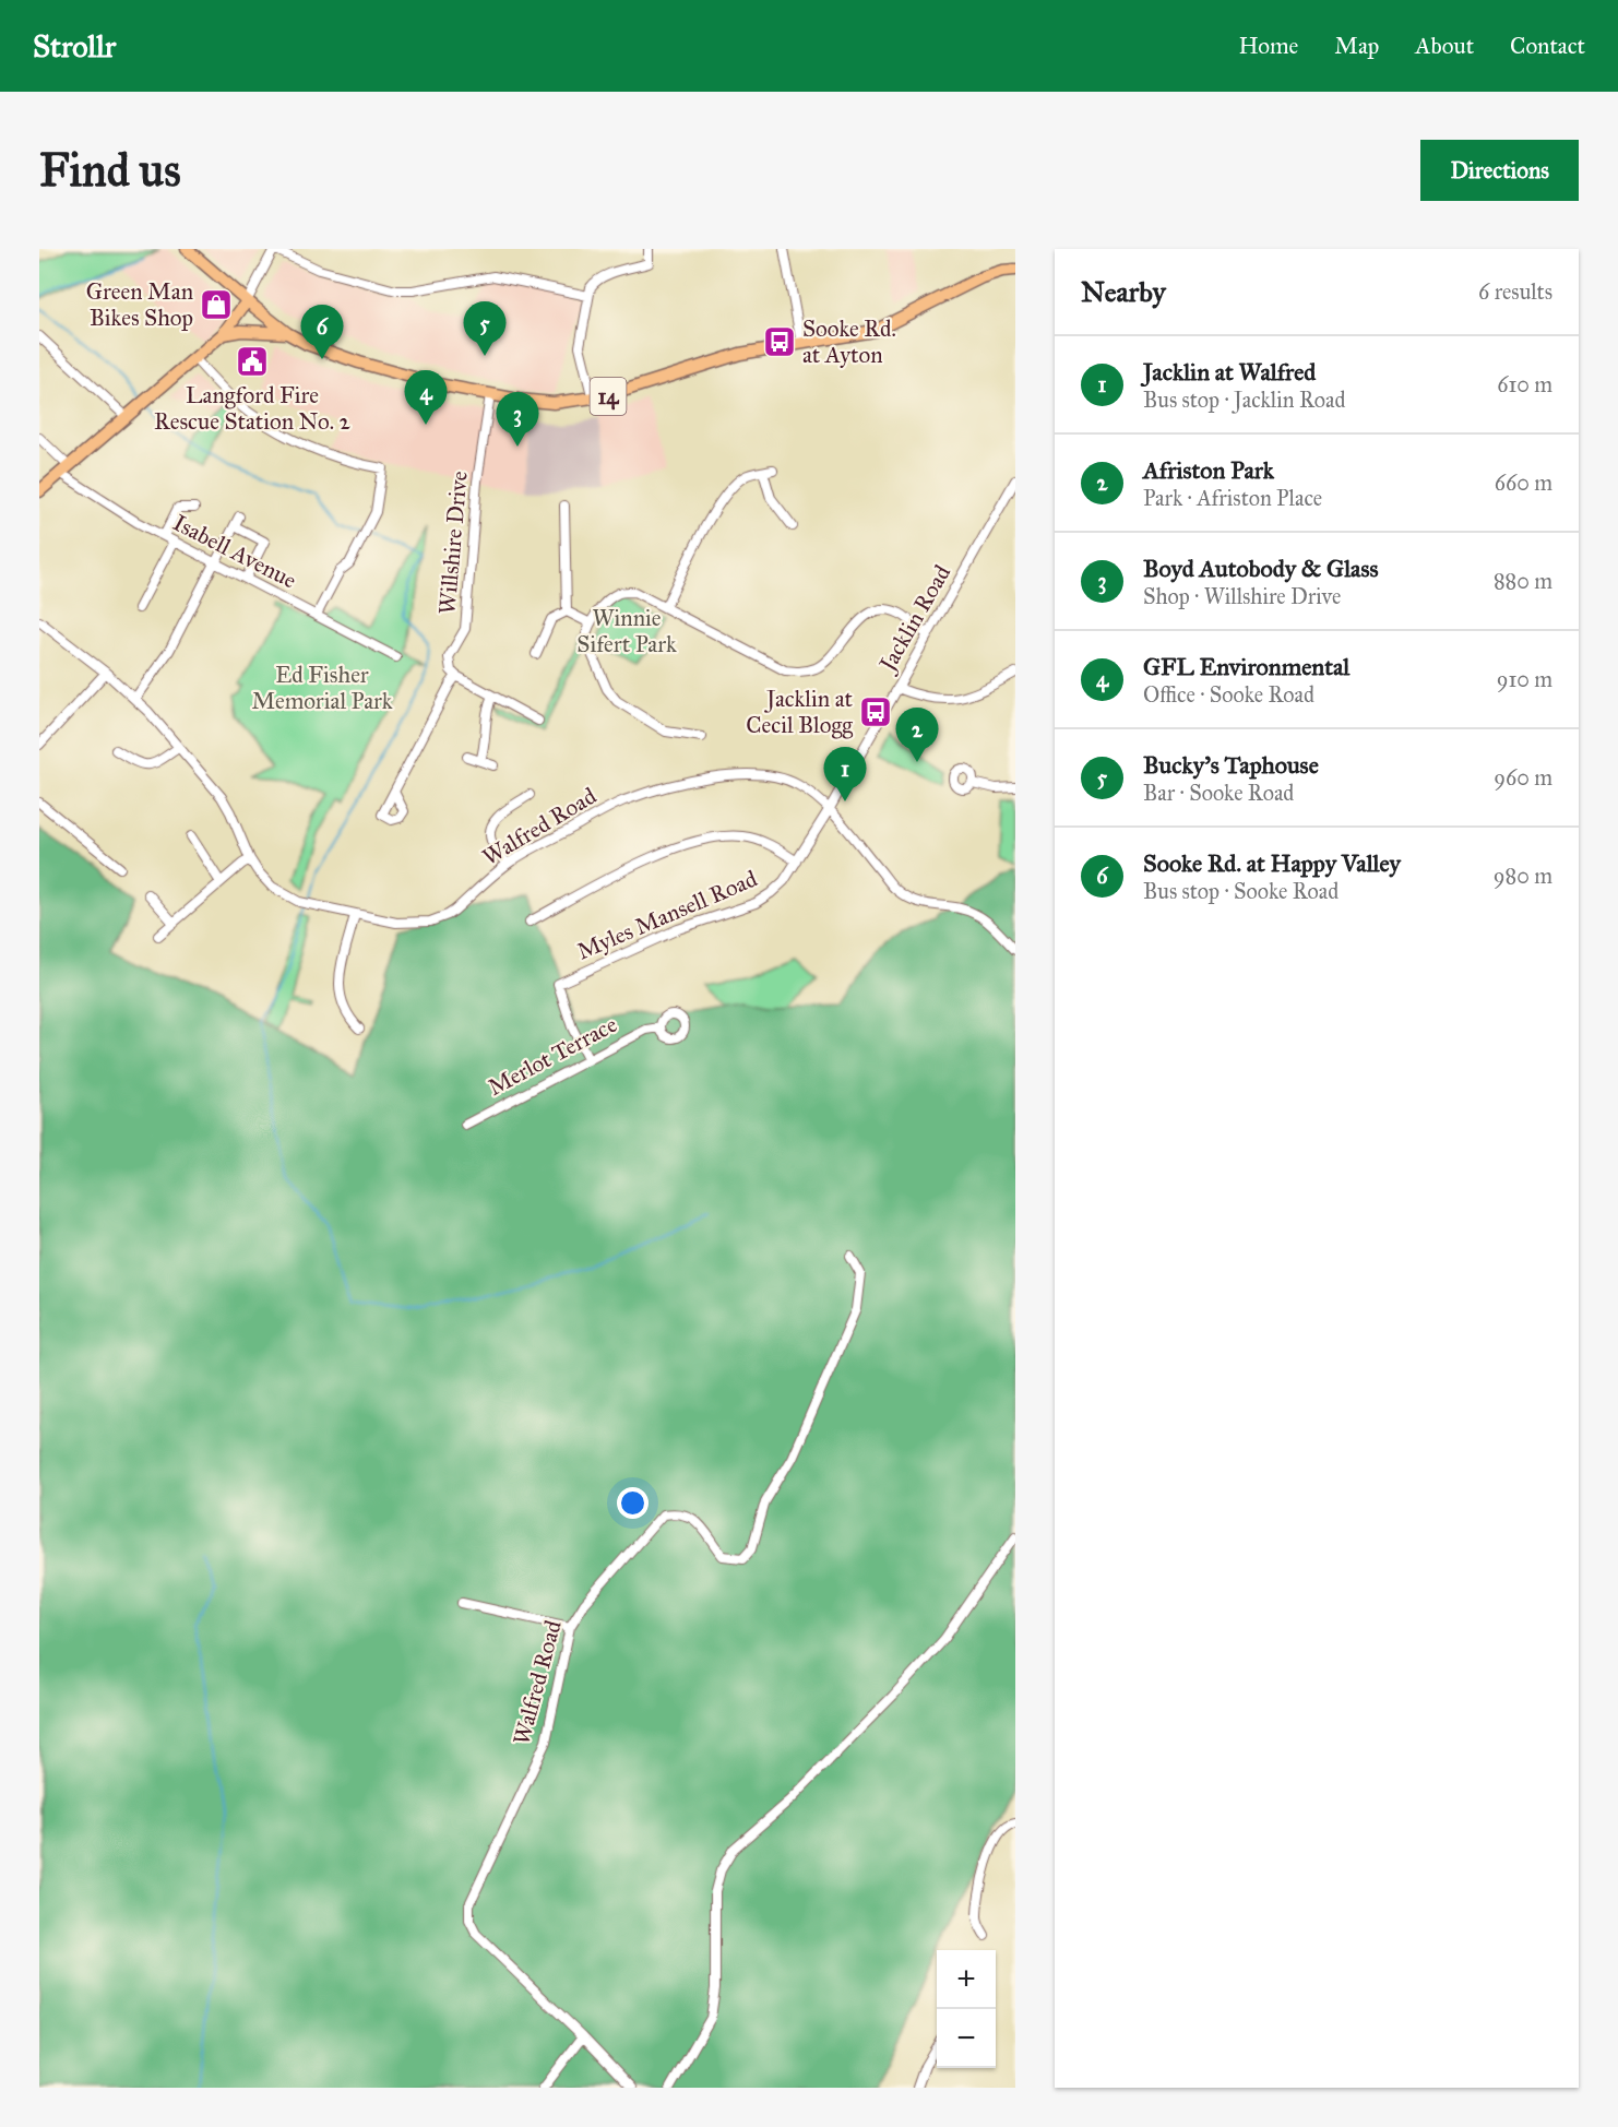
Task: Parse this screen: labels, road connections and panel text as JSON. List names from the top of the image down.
{
  "streets": {
    "main road": ["14"],
    "street": [
      "Willshire Drive",
      "Isabell Avenue",
      "Jacklin Road",
      "Walfred Road",
      "Myles Mansell Road",
      "Merlot Terrace"
    ]
  },
  "crossings": [
    ["14", "Willshire Drive"],
    ["Jacklin Road", "Walfred Road"],
    ["Jacklin Road", "Myles Mansell Road"],
    ["Walfred Road", "Myles Mansell Road"],
    ["Myles Mansell Road", "Merlot Terrace"]
  ],
  "parks": ["Winnie Sifert Park", "Ed Fisher Memorial Park"],
  "places": {
    "shop": ["Green Man Bikes Shop"],
    "bus stop": ["Sooke Rd. at Ayton", "Jacklin at Cecil Blogg"],
    "public building": ["Langford Fire Rescue Station No. 2"]
  },
  "page": {
    "header": "Strollr",
    "nav": [
      "Home",
      "Map",
      "About",
      "Contact"
    ],
    "buttons": "Directions",
    "title": "Find us",
    "heading": ["Nearby", "6 results"],
    "pins": [
      "5",
      "6",
      "4",
      "3",
      "2",
      "1"
    ],
    "list": [
      {
        "mark": "1",
        "name": "Jacklin at Walfred",
        "note": "Bus stop · Jacklin Road",
        "value": "610 m"
      },
      {
        "mark": "2",
        "name": "Afriston Park",
        "note": "Park · Afriston Place",
        "value": "660 m"
      },
      {
        "mark": "3",
        "name": "Boyd Autobody & Glass",
        "note": "Shop · Willshire Drive",
        "value": "880 m"
      },
      {
        "mark": "4",
        "name": "GFL Environmental",
        "note": "Office · Sooke Road",
        "value": "910 m"
      },
      {
        "mark": "5",
        "name": "Bucky's Taphouse",
        "note": "Bar · Sooke Road",
        "value": "960 m"
      },
      {
        "mark": "6",
        "name": "Sooke Rd. at Happy Valley",
        "note": "Bus stop · Sooke Road",
        "value": "980 m"
      }
    ],
    "map_buttons": ["+", "−"]
  }
}
